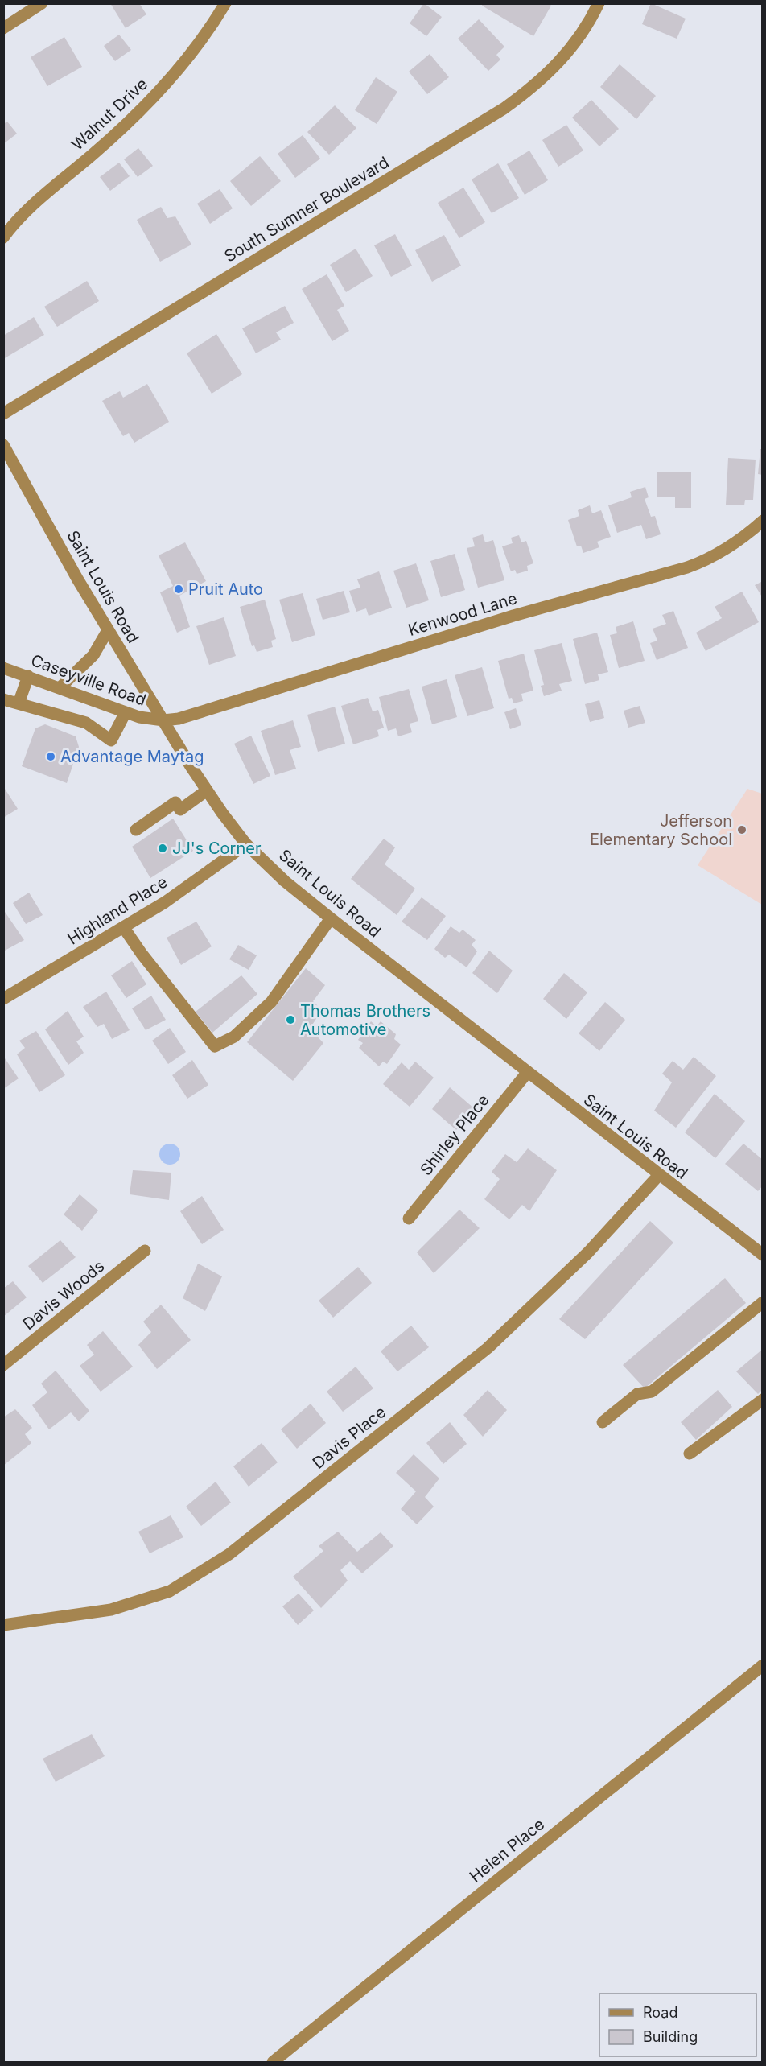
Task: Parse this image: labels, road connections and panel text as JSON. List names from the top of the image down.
{
  "streets": {
    "street": [
      "Walnut Drive",
      "South Sumner Boulevard",
      "Saint Louis Road",
      "Kenwood Lane",
      "Caseyville Road",
      "Highland Place",
      "Shirley Place",
      "Davis Woods",
      "Davis Place",
      "Helen Place"
    ]
  },
  "crossings": [
    ["Saint Louis Road", "Kenwood Lane"],
    ["Saint Louis Road", "Caseyville Road"],
    ["Saint Louis Road", "Highland Place"],
    ["Saint Louis Road", "Shirley Place"],
    ["Saint Louis Road", "Davis Place"],
    ["Kenwood Lane", "Caseyville Road"]
  ],
  "places": [
    "Pruit Auto",
    "Advantage Maytag",
    "Jefferson Elementary School",
    "JJ's Corner",
    "Thomas Brothers Automotive"
  ],
  "legend": ["Road", "Building"]
}
